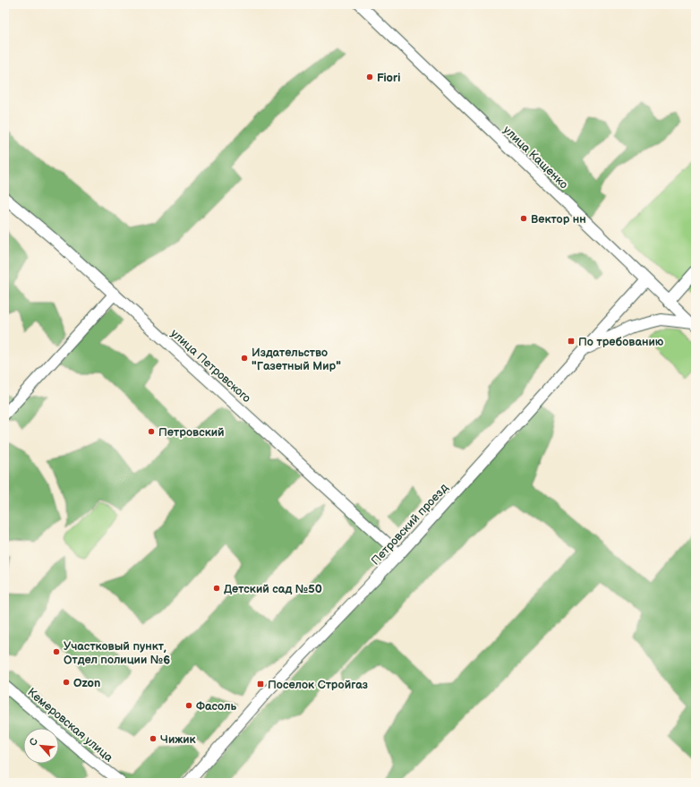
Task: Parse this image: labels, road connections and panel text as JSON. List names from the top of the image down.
{
  "streets": {
    "street": [
      "улица Кащенко",
      "улица Петровского",
      "Петровский проезд",
      "Кемеровская улица"
    ]
  },
  "crossings": [
    ["улица Кащенко", "Петровский проезд"],
    ["улица Петровского", "Петровский проезд"]
  ],
  "places": {
    "other": [
      "Fiori",
      "Вектор нн",
      "Издательство \"Газетный Мир\"",
      "Петровский",
      "Детский сад №50",
      "Участковый пункт, Отдел полиции №6",
      "Ozon",
      "Фасоль",
      "Чижик"
    ],
    "transit": ["По требованию", "Поселок Стройгаз"]
  },
  "north": "top left"
}
